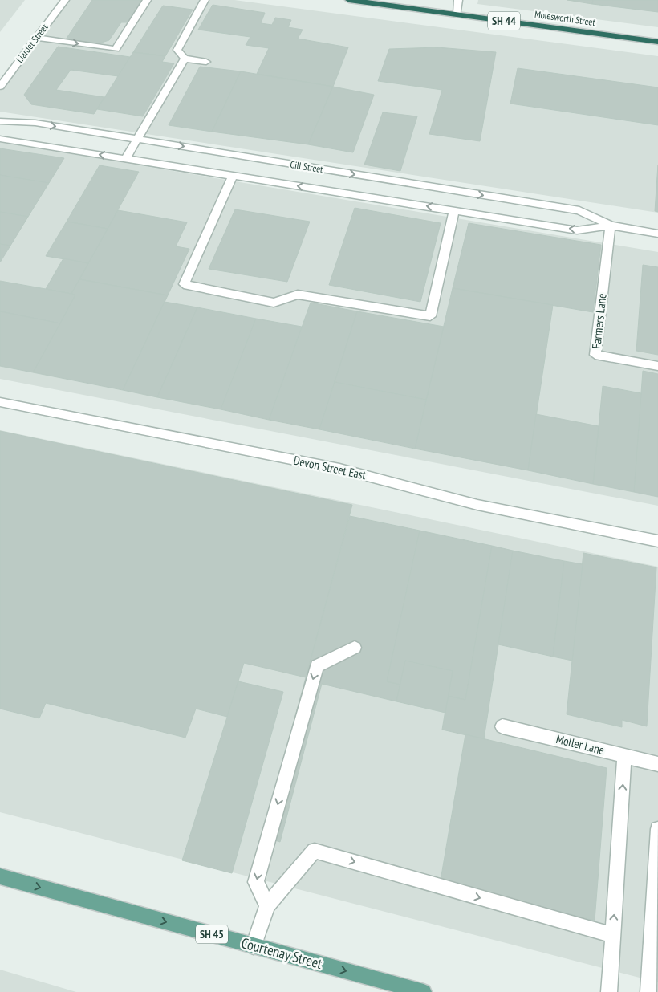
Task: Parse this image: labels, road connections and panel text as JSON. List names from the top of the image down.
{
  "streets": {
    "highway": ["Molesworth Street", "SH 44"],
    "main road": ["SH 45", "Courtenay Street"],
    "street": [
      "Liardet Street",
      "Gill Street",
      "Farmers Lane",
      "Devon Street East",
      "Moller Lane"
    ]
  },
  "crossings": [
    ["Gill Street", "Farmers Lane"]
  ],
  "one_way": ["Courtenay Street"]
}
